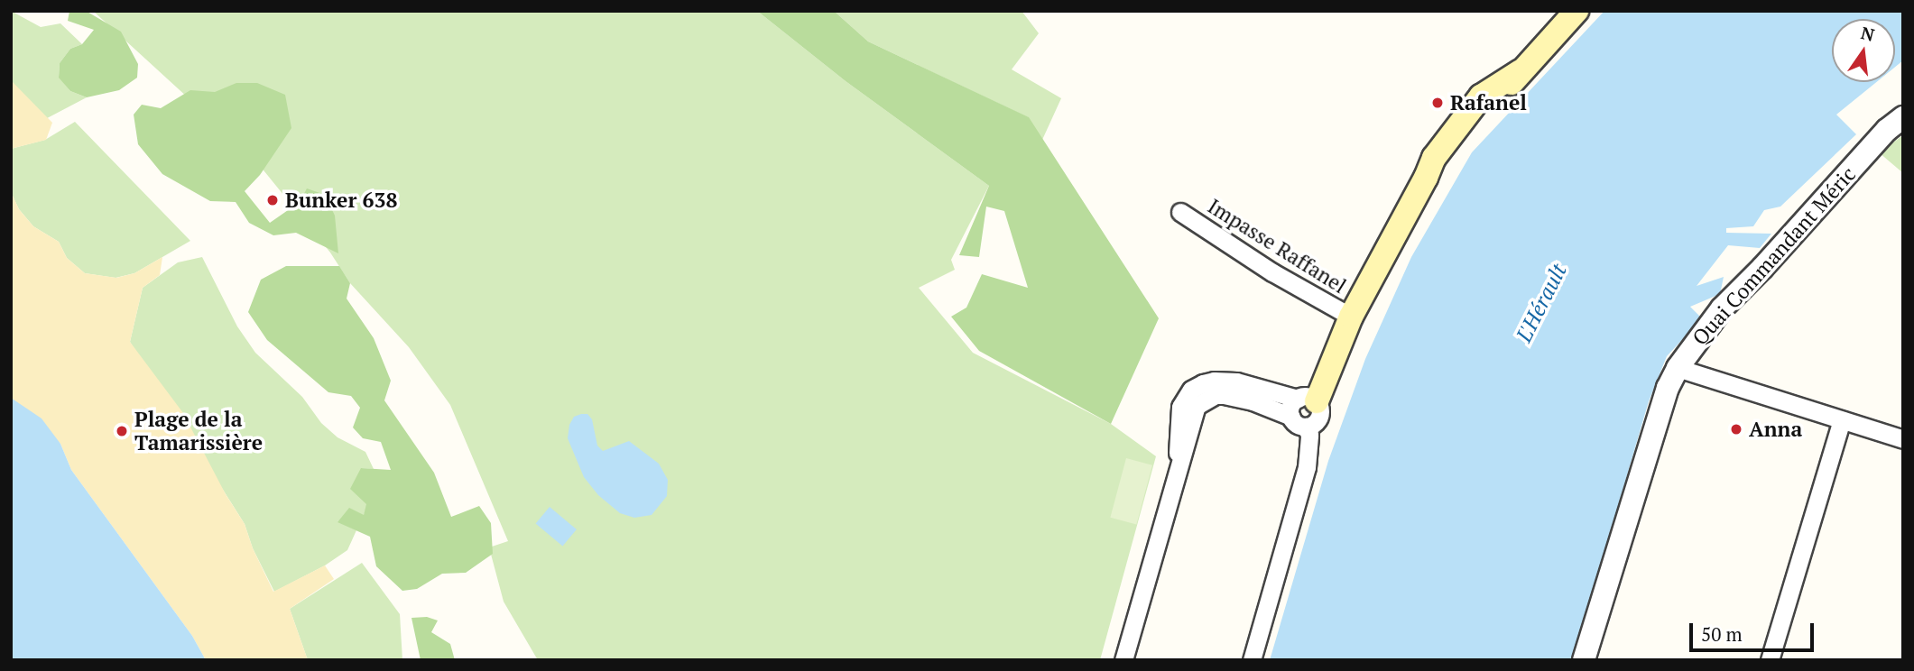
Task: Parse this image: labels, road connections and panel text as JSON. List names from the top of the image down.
{
  "streets": {
    "street": ["Impasse Raffanel", "Quai Commandant Méric"]
  },
  "water": ["L'Hérault"],
  "places": [
    "Rafanel",
    "Bunker 638",
    "Anna",
    "Plage de la Tamarissière"
  ],
  "scale_bar": "50 m",
  "north": "top"
}
